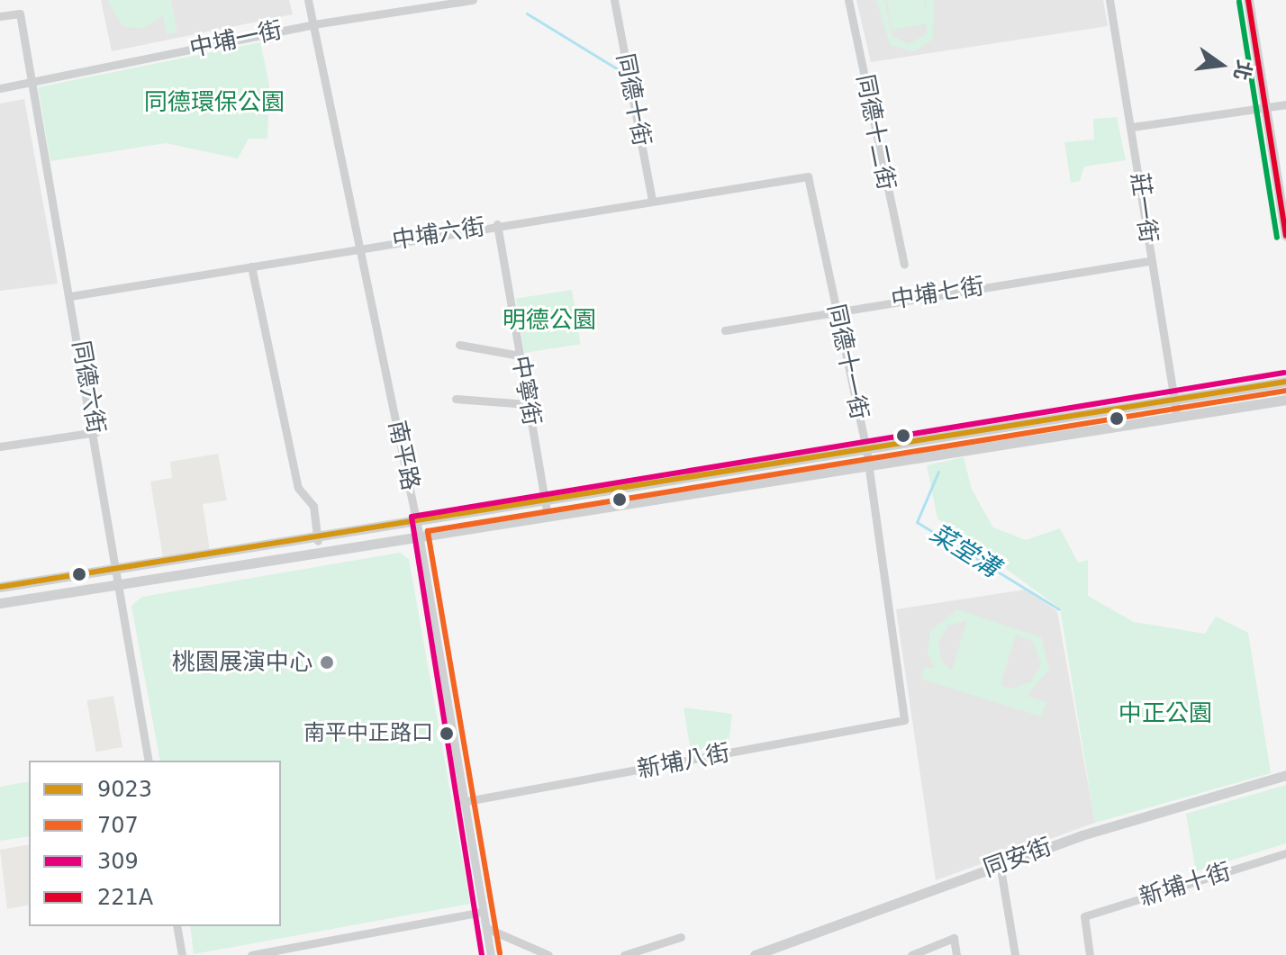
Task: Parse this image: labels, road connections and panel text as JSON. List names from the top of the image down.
{
  "streets": {
    "street": [
      "中埔一街",
      "同德十街",
      "同德十二街",
      "莊一街",
      "中埔六街",
      "中埔七街",
      "同德十一街",
      "同德六街",
      "中寧街",
      "南平路",
      "新埔八街",
      "同安街",
      "新埔十街"
    ]
  },
  "crossings": [
    ["中埔一街", "同德六街"],
    ["中埔一街", "南平路"],
    ["同德十街", "中埔六街"],
    ["莊一街", "中埔七街"],
    ["中埔六街", "同德十一街"],
    ["中埔六街", "同德六街"],
    ["中埔六街", "中寧街"],
    ["中埔六街", "南平路"],
    ["中埔七街", "同德十一街"],
    ["同德十一街", "新埔八街"],
    ["南平路", "新埔八街"]
  ],
  "water": ["菜堂溝"],
  "parks": ["同德環保公園", "明德公園", "中正公園"],
  "places": ["桃園展演中心", "南平中正路口"],
  "lines": [
    "transit line 221A",
    "transit line 309",
    "transit line 9023",
    "transit line 707"
  ],
  "legend": [
    "9023",
    "707",
    "309",
    "221A"
  ],
  "north": "right"
}
